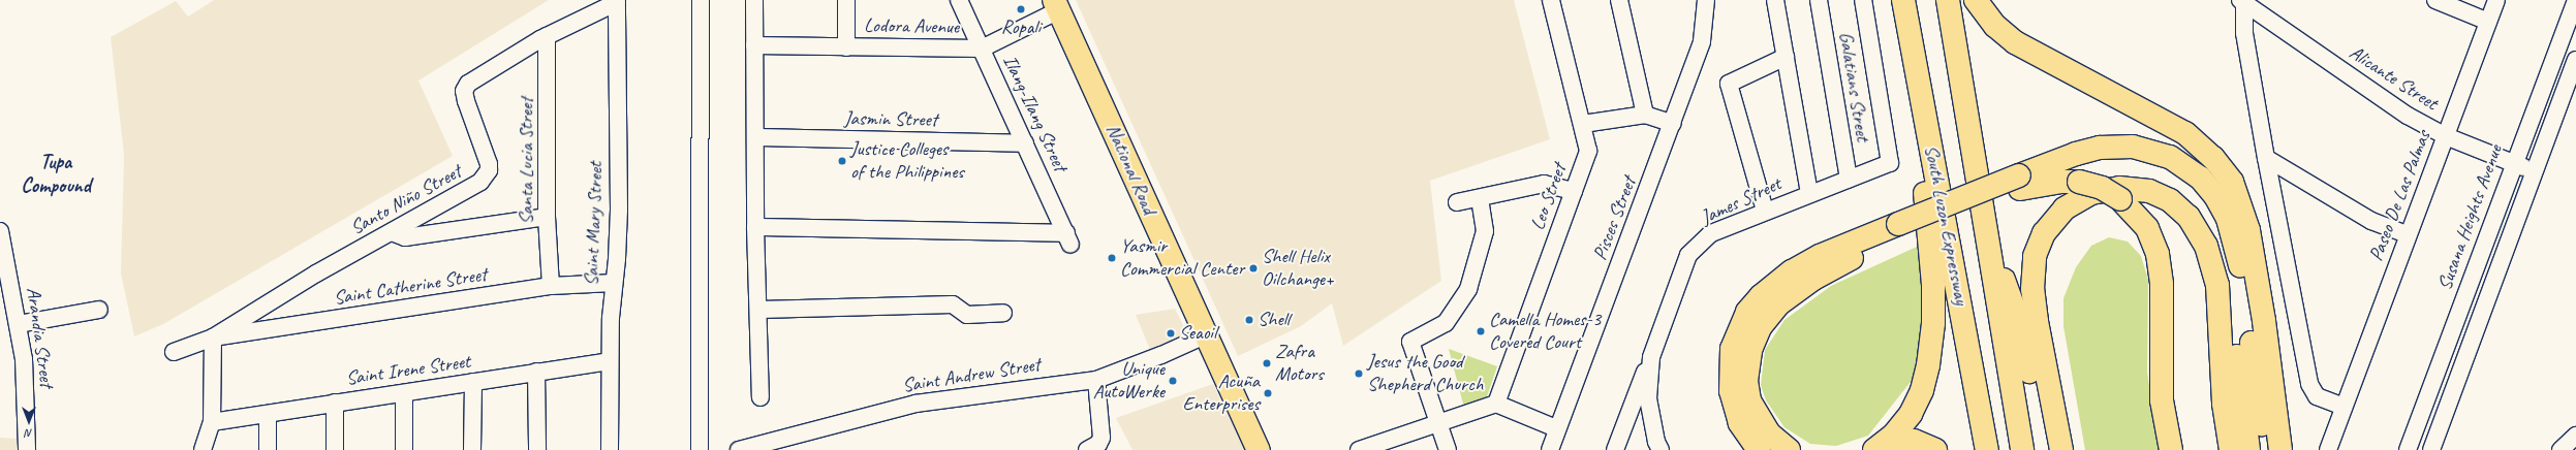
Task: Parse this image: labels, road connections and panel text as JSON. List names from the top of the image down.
{
  "streets": {
    "highway": ["National Road", "South Luzon Expressway"],
    "street": [
      "Lodora Avenue",
      "Alicante Street",
      "Galatians Street",
      "Ilang-Ilang Street",
      "Jasmin Street",
      "Santa Lucia Street",
      "Paseo De Las Palmas",
      "Leo Street",
      "Santo Niño Street",
      "James Street",
      "Susana Heights Avenue",
      "Pisces Street",
      "Saint Mary Street",
      "Saint Catherine Street",
      "Arandia Street",
      "Saint Irene Street",
      "Saint Andrew Street"
    ]
  },
  "crossings": [
    ["Lodora Avenue", "Ilang-Ilang Street"],
    ["Lodora Avenue", "National Road"],
    ["Alicante Street", "Paseo De Las Palmas"],
    ["Alicante Street", "Susana Heights Avenue"],
    ["Galatians Street", "James Street"],
    ["Ilang-Ilang Street", "Jasmin Street"],
    ["Santa Lucia Street", "Santo Niño Street"],
    ["Santa Lucia Street", "Saint Catherine Street"],
    ["National Road", "Saint Andrew Street"],
    ["Santo Niño Street", "Saint Mary Street"],
    ["Santo Niño Street", "Saint Catherine Street"],
    ["Saint Mary Street", "Saint Catherine Street"],
    ["Saint Mary Street", "Saint Irene Street"]
  ],
  "districts": ["Tupa Compound"],
  "places": [
    "Ropali",
    "Justice Colleges of the Philippines",
    "Yasmir Commercial Center",
    "Shell Helix Oilchange+",
    "Shell",
    "Camella Homes-3 Covered Court",
    "Seaoil",
    "Zafra Motors",
    "Jesus the Good Shepherd Church",
    "Unique AutoWerke",
    "Acuña Enterprises"
  ],
  "north": "bottom"
}
